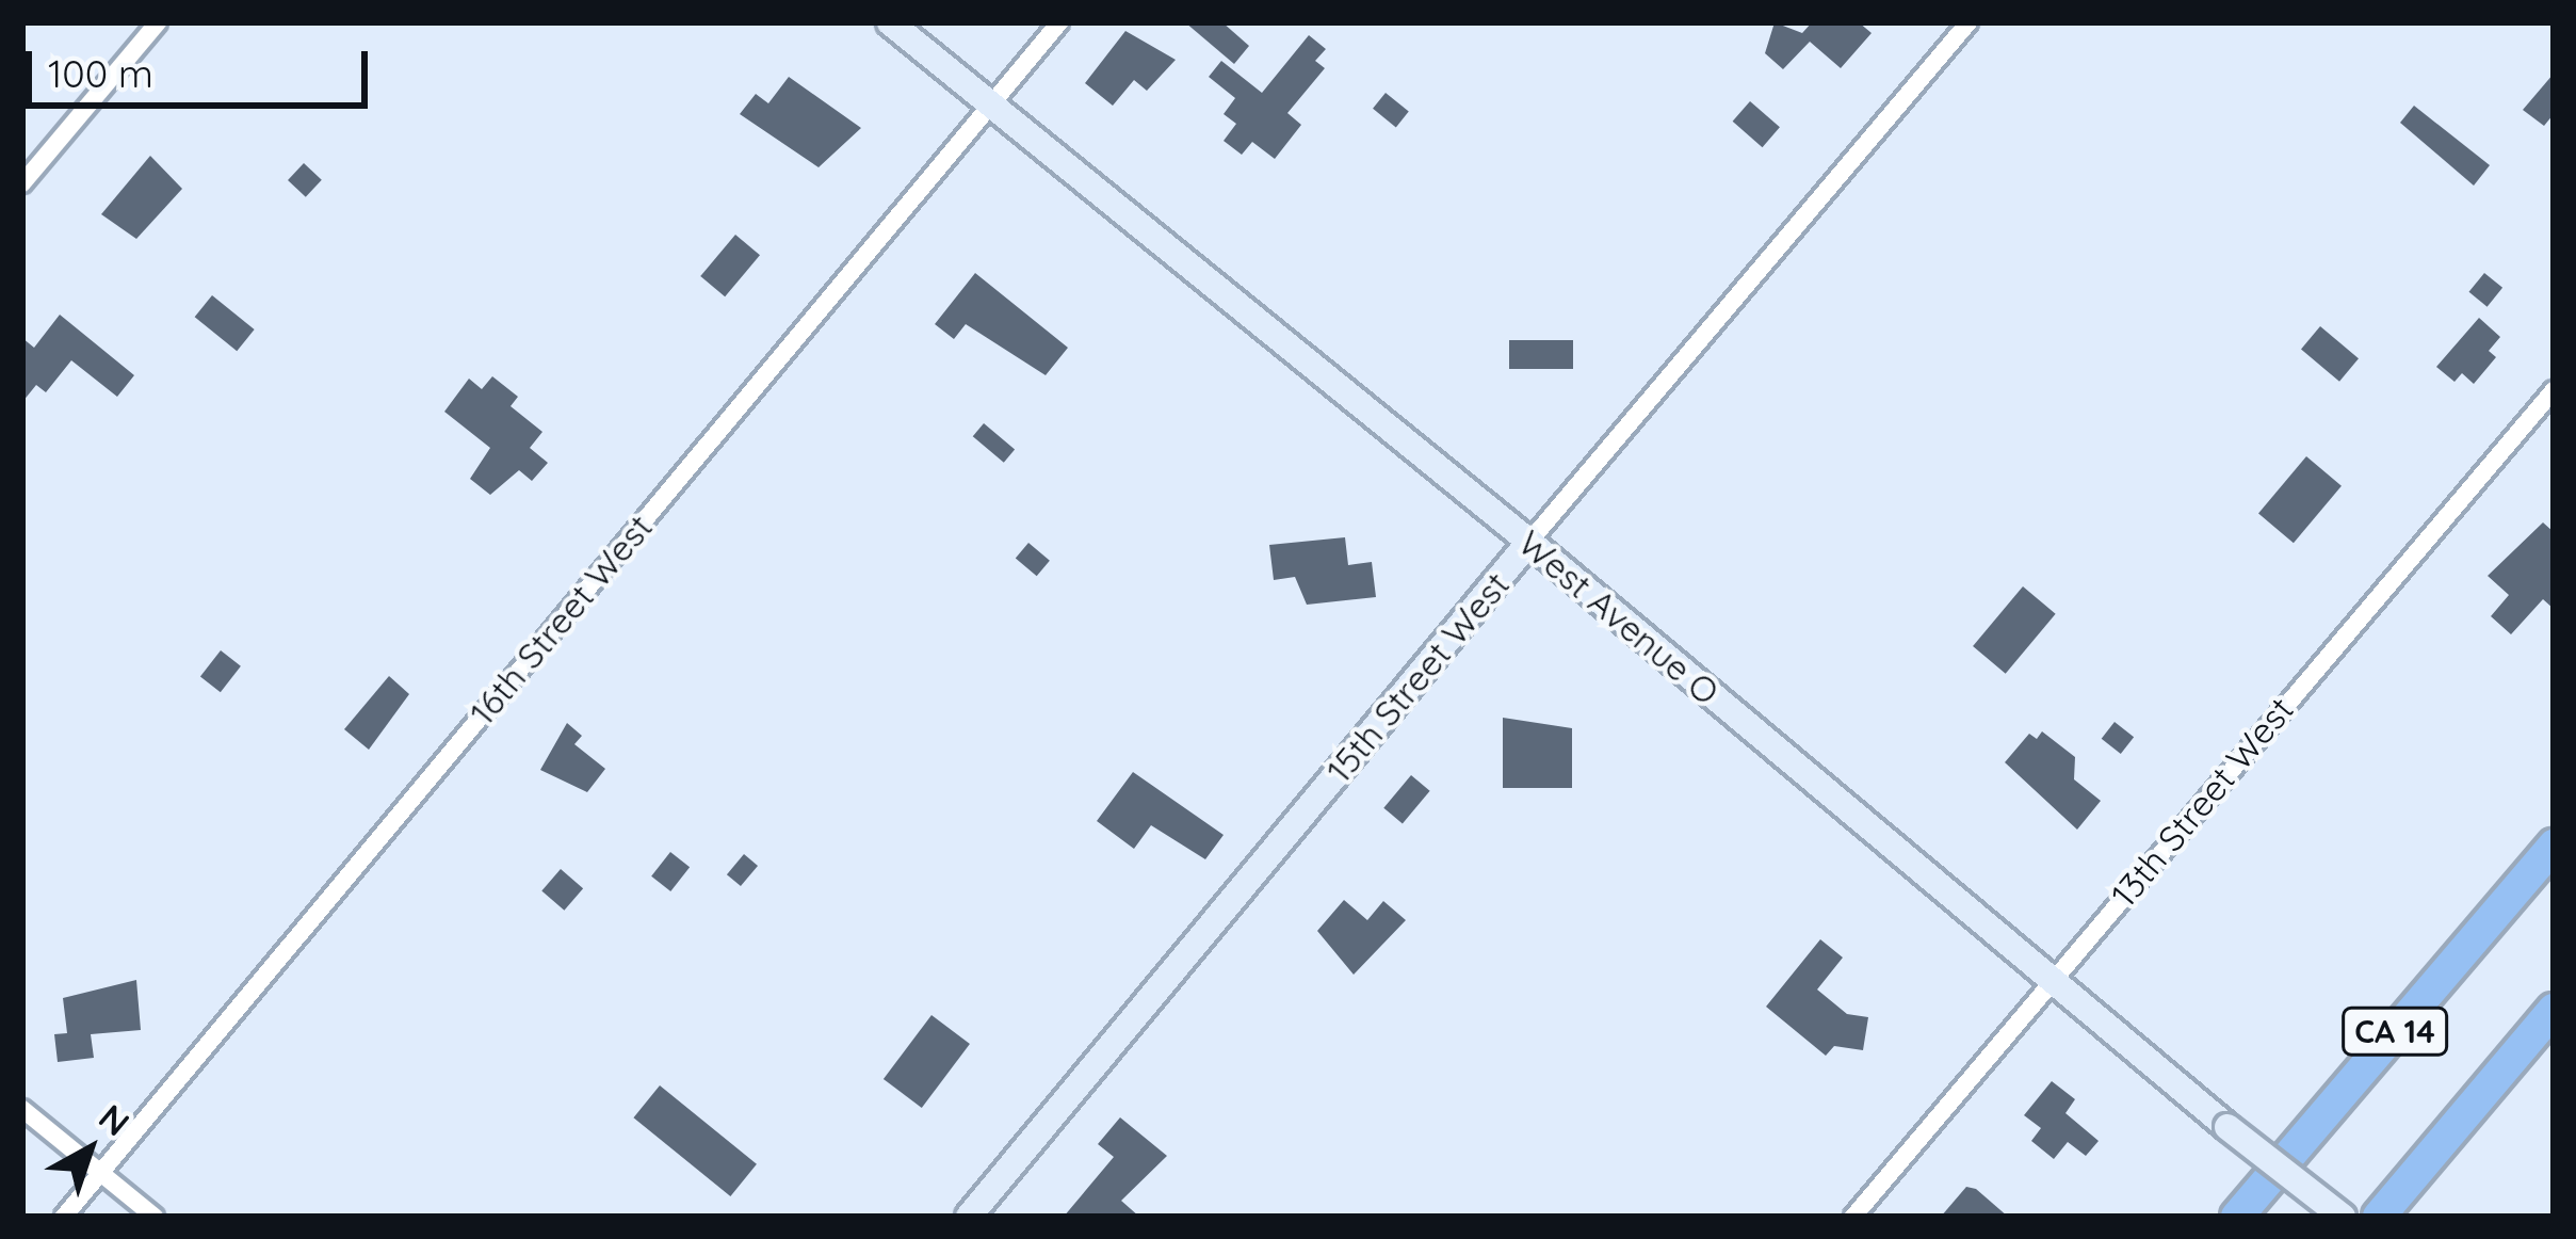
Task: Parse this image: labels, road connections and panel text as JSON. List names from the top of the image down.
{
  "streets": {
    "highway": ["CA 14"],
    "street": [
      "West Avenue O",
      "16th Street West",
      "15th Street West",
      "13th Street West"
    ]
  },
  "crossings": [
    ["West Avenue O", "16th Street West"],
    ["West Avenue O", "15th Street West"],
    ["West Avenue O", "13th Street West"]
  ],
  "scale_bar": "100 m",
  "north": "top right"
}
